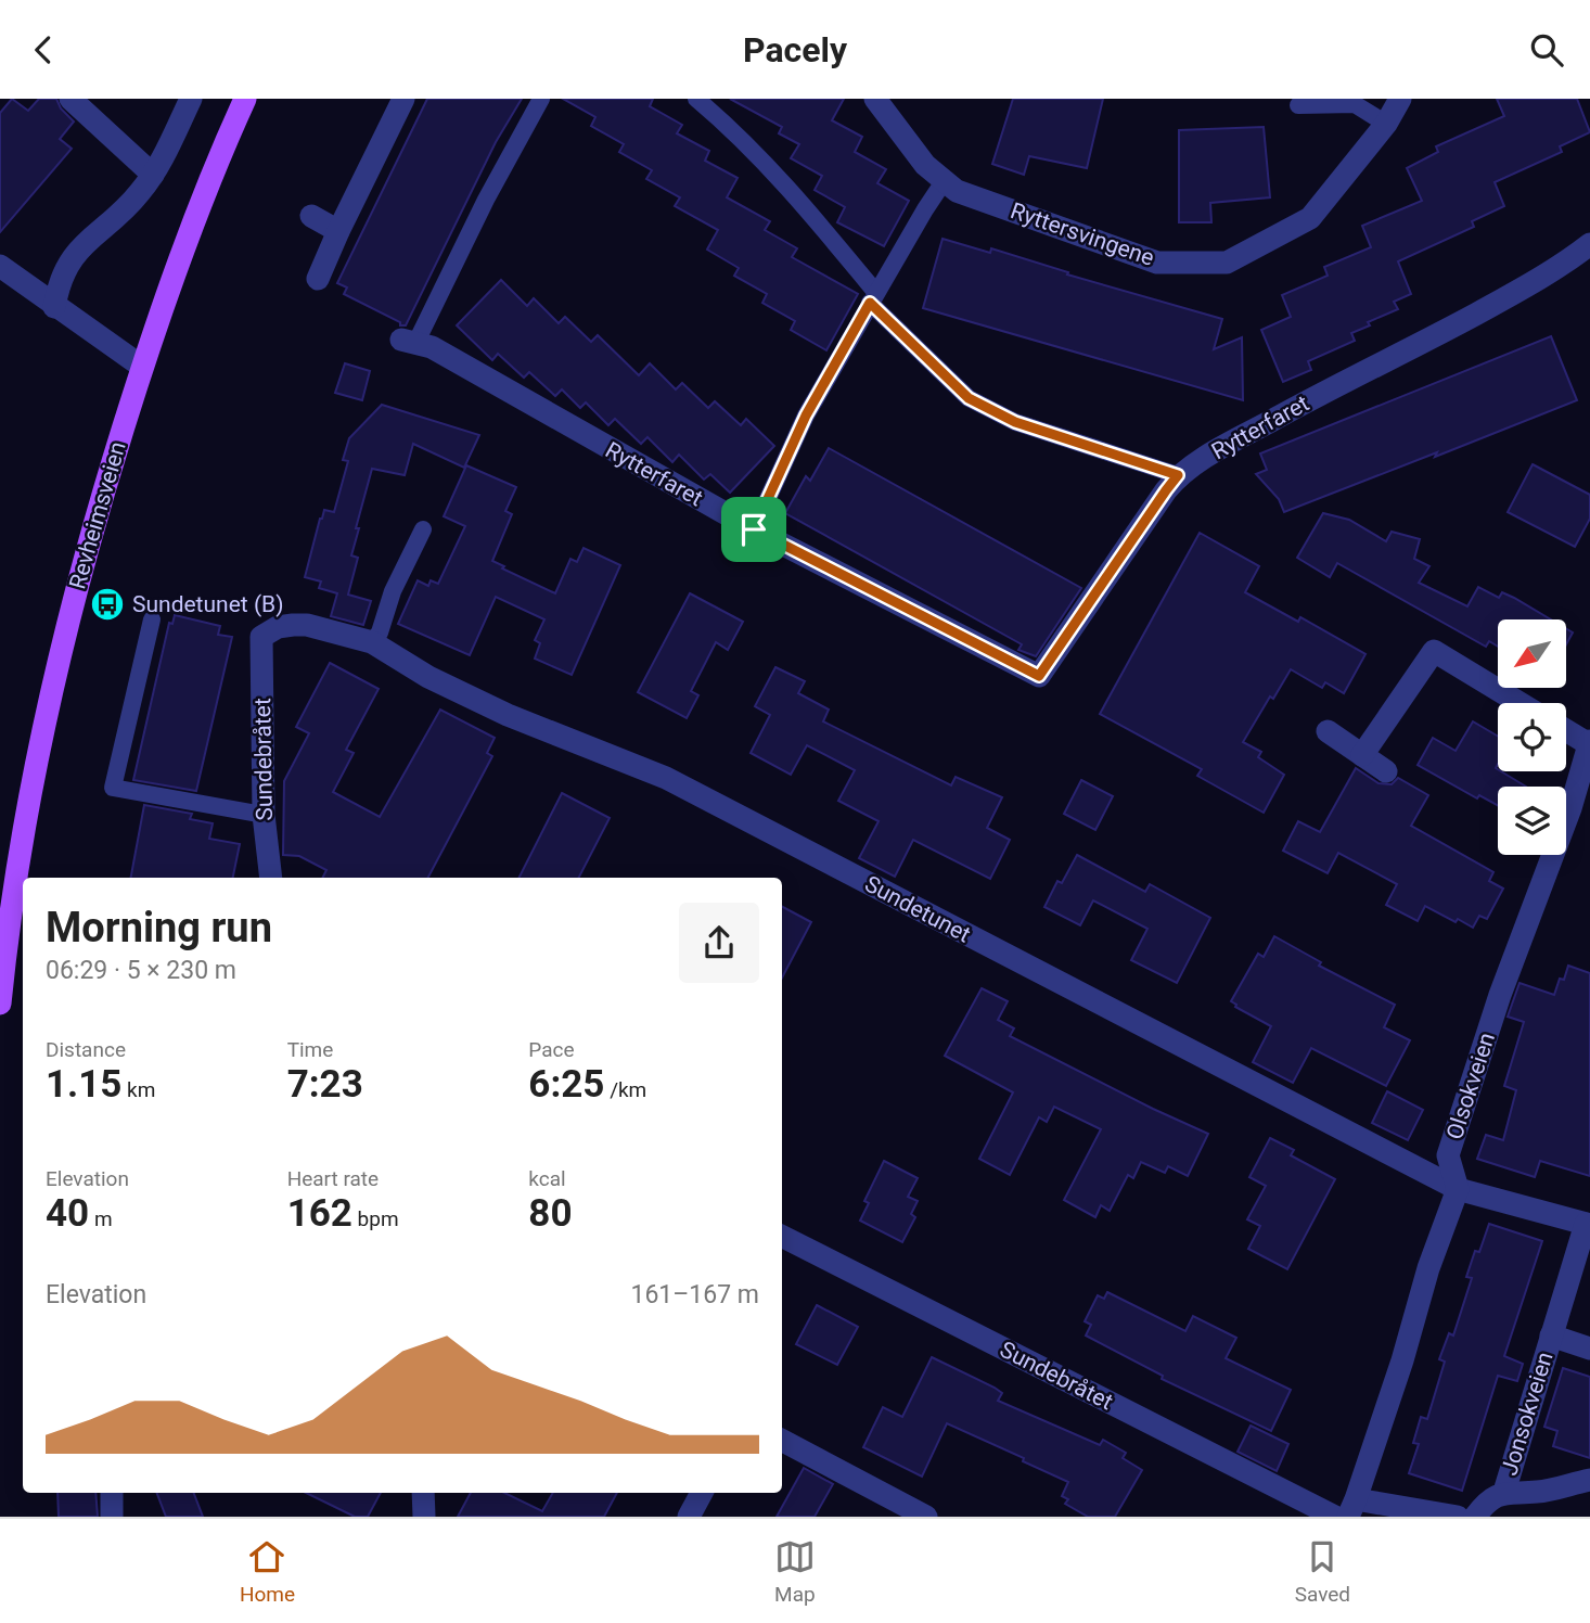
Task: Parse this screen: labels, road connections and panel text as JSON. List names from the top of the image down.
{
  "streets": {
    "main road": ["Revheimsveien"],
    "street": [
      "Ryttersvingene",
      "Rytterfaret",
      "Sundebråtet",
      "Sundetunet",
      "Olsokveien",
      "Jonsokveien"
    ]
  },
  "crossings": [
    ["Sundebråtet", "Sundetunet"],
    ["Sundetunet", "Olsokveien"],
    ["Sundetunet", "Jonsokveien"]
  ],
  "places": {
    "bus stop": ["Sundetunet (B)"]
  },
  "north": "bottom left",
  "page": {
    "header": "Pacely",
    "heading": ["Morning run", "06:29 · 5 × 230 m"],
    "stats": [
      ["Distance", "1.15 km"],
      ["Time", "7:23"],
      ["Pace", "6:25 /km"],
      ["Elevation", "40 m"],
      ["Heart rate", "162 bpm"],
      ["kcal", "80"]
    ],
    "chart": ["Elevation", "161–167 m"],
    "tabs": ["Home", "Map", "Saved"]
  }
}
